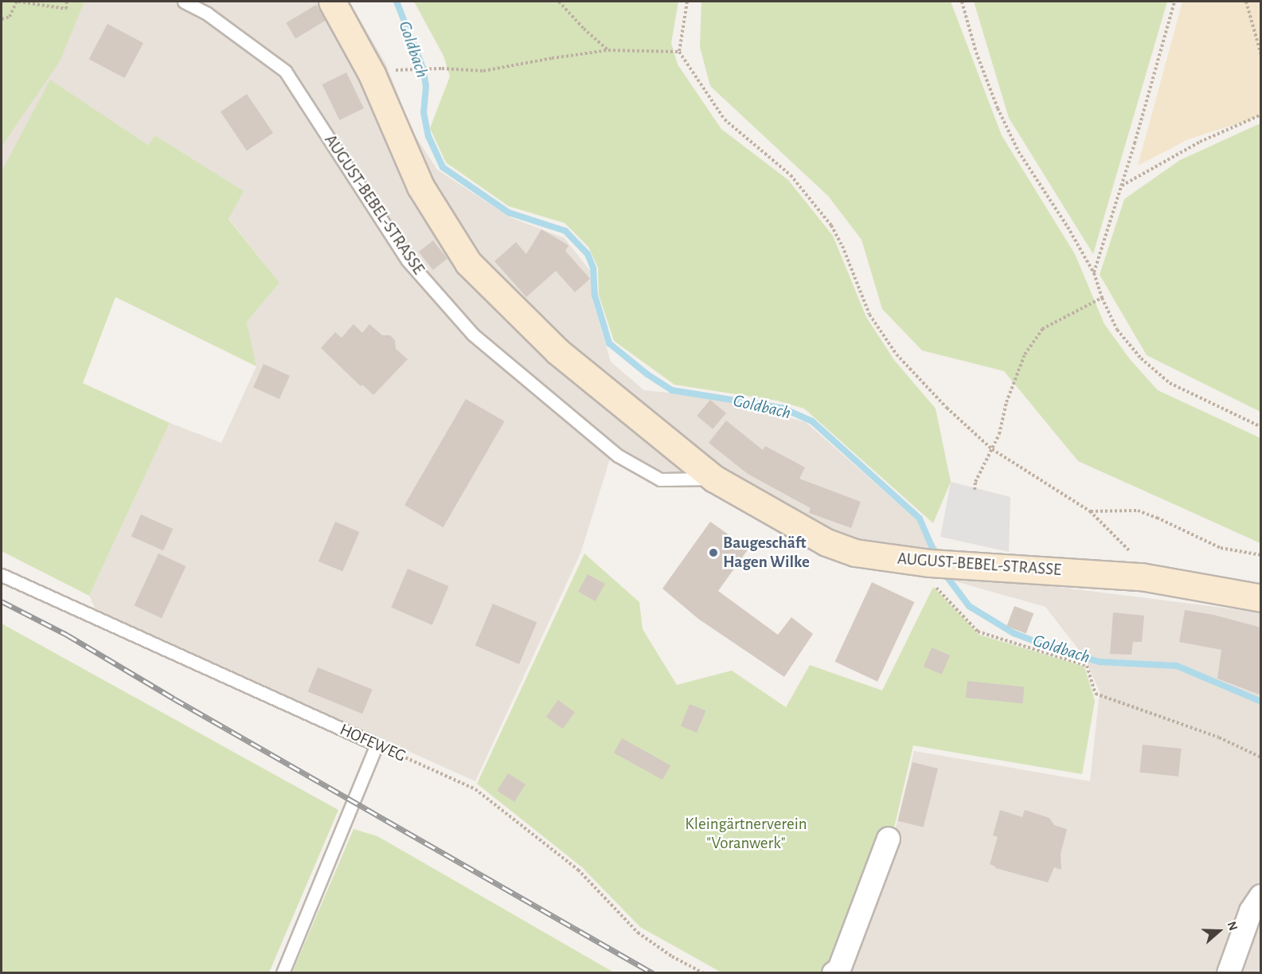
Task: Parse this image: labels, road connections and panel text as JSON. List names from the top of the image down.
{
  "streets": {
    "street": ["AUGUST-BEBEL-STRASSE"],
    "lane": ["HOFEWEG"]
  },
  "water": ["Goldbach"],
  "parks": ["Kleingärtnerverein \"Voranwerk\""],
  "places": ["Baugeschäft Hagen Wilke"],
  "north": "right"
}
